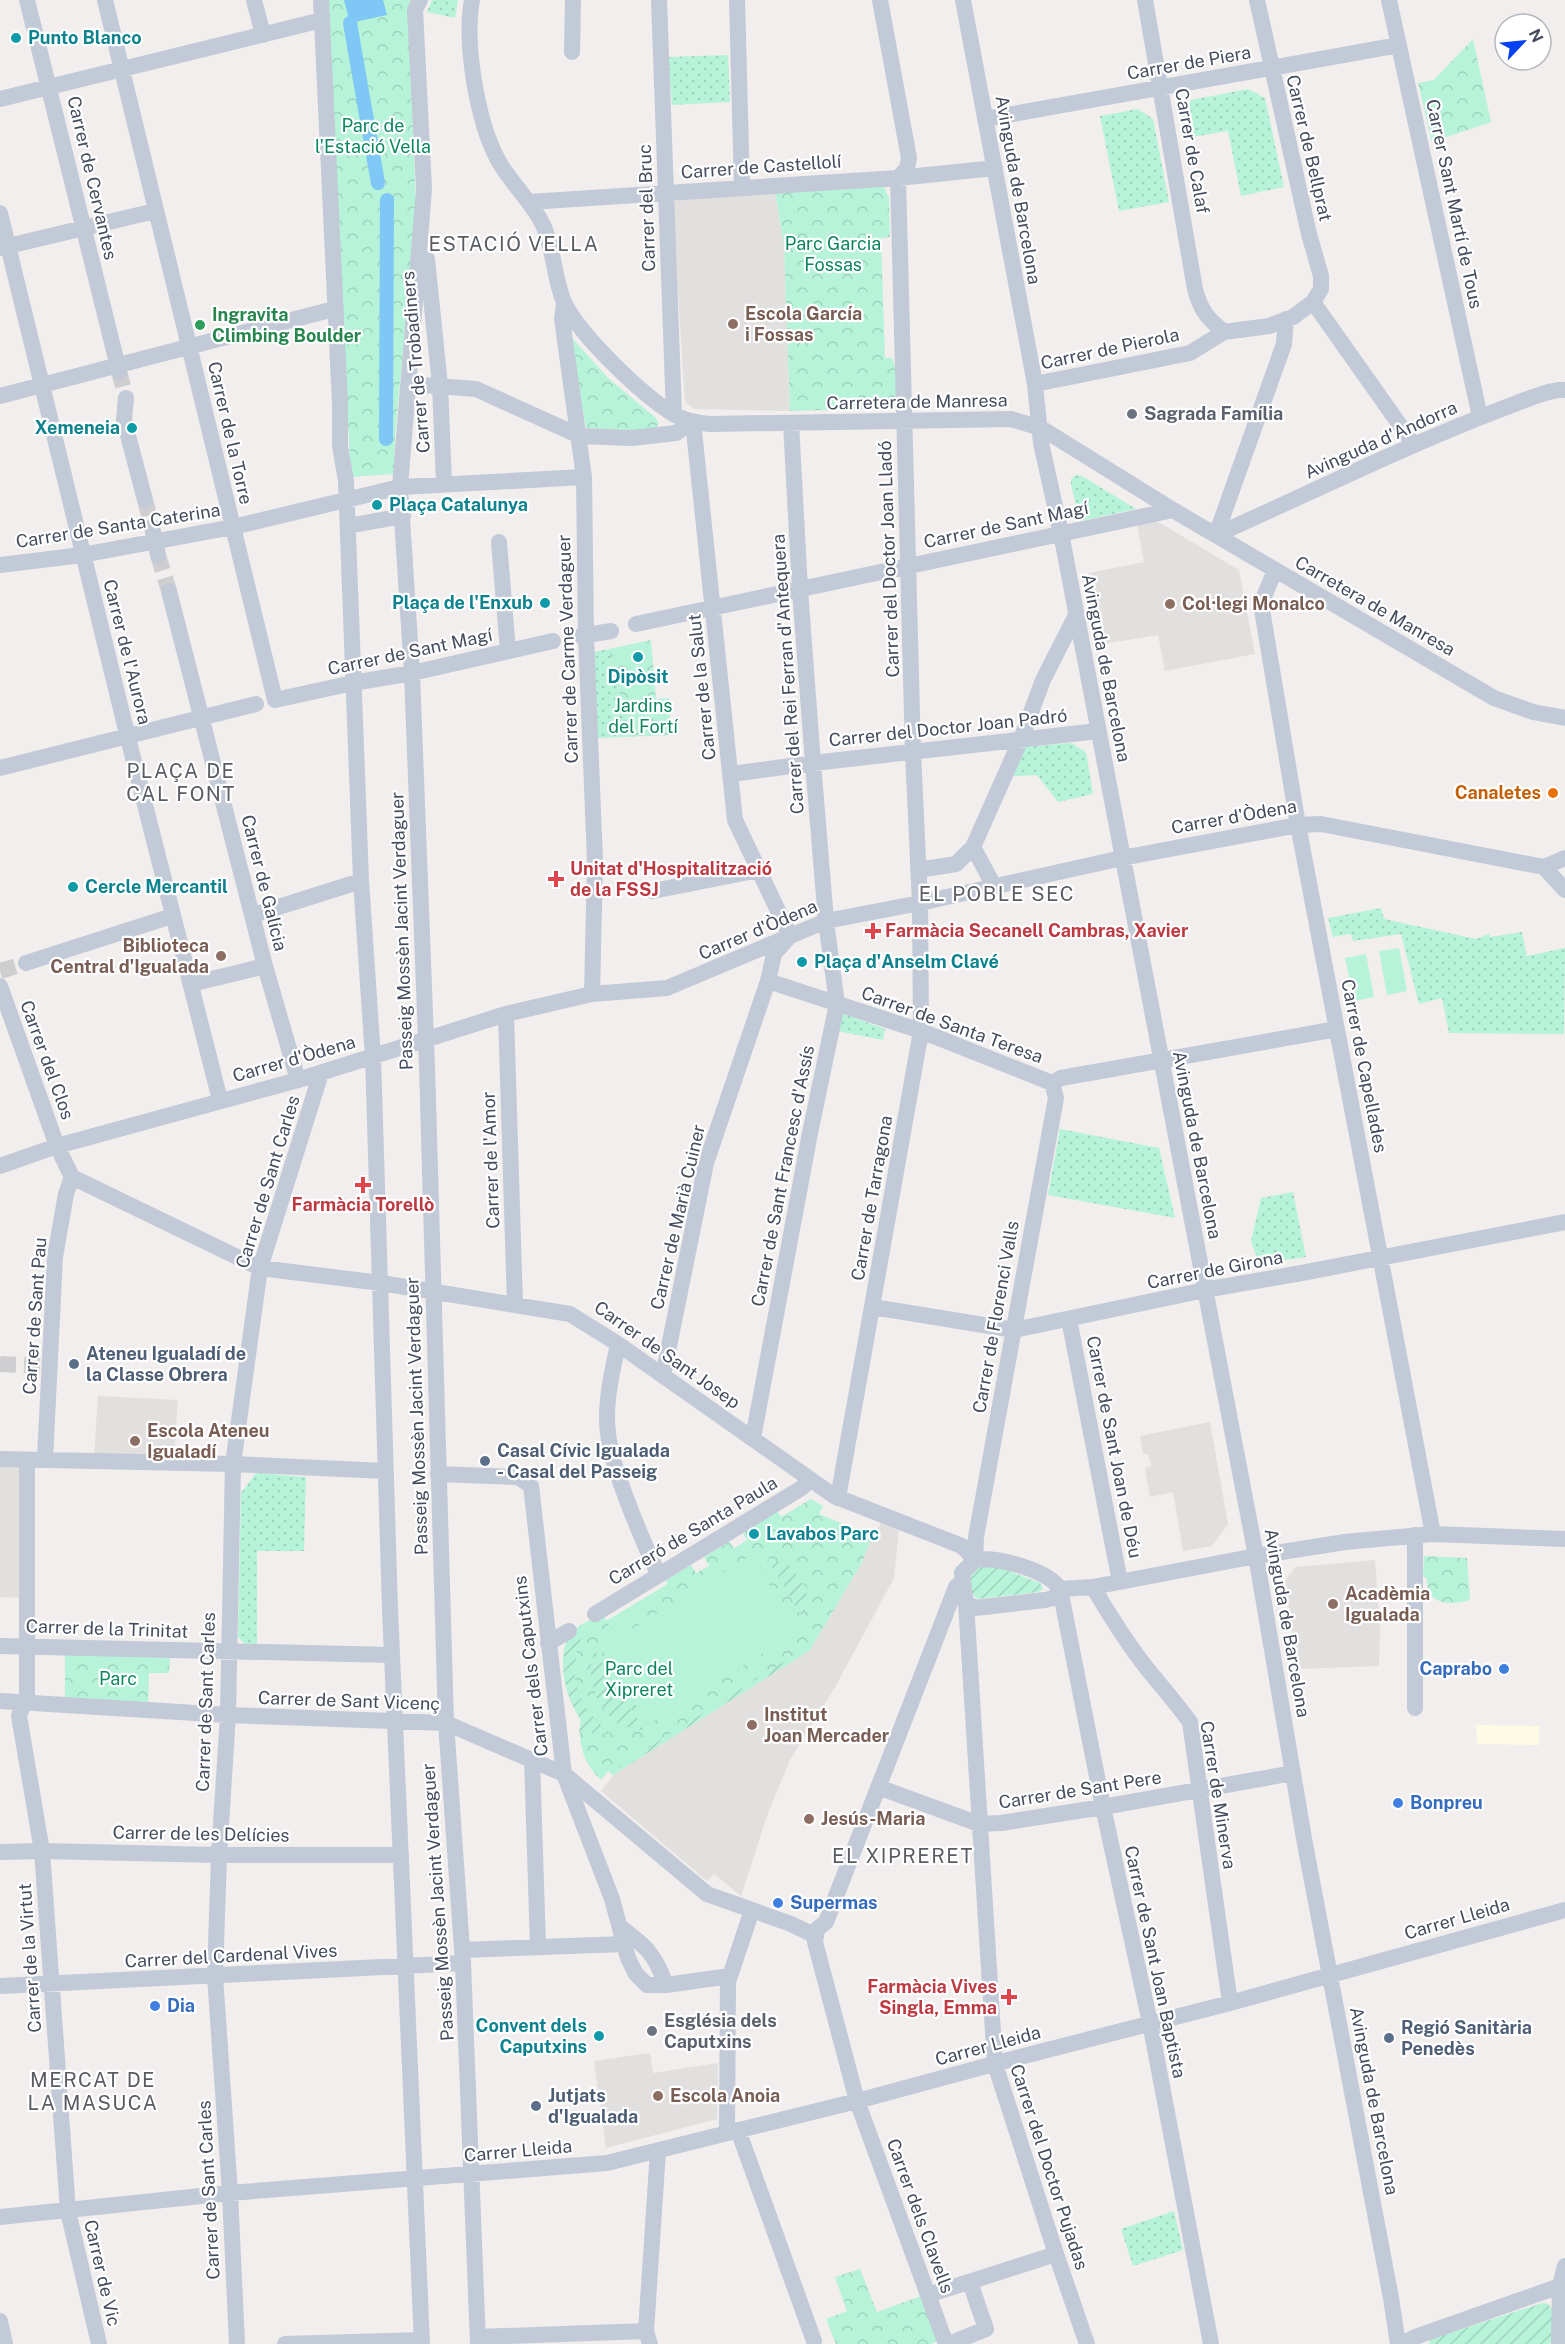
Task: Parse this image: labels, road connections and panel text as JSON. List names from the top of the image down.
{
  "streets": {
    "street": [
      "Carrer de Piera",
      "Carrer de Bellprat",
      "Carrer de Calaf",
      "Carrer de Castellolí",
      "Carrer de Cervantes",
      "Avinguda de Barcelona",
      "Carrer Sant Martí de Tous",
      "Carrer del Bruc",
      "Carrer de Pierola",
      "Carrer de Trobadiners",
      "Carretera de Manresa",
      "Carrer de la Torre",
      "Avinguda d'Andorra",
      "Carrer de Sant Magí",
      "Carrer de Santa Caterina",
      "Carrer del Doctor Joan Lladó",
      "Carrer de Carme Verdaguer",
      "Carrer de l'Aurora",
      "Carrer del Rei Ferran d'Antequera",
      "Carrer de la Salut",
      "Carrer del Doctor Joan Padró",
      "Carrer d'Òdena",
      "Carrer de Galícia",
      "Passeig Mossèn Jacint Verdaguer",
      "Carrer de Santa Teresa",
      "Carrer del Clos",
      "Carrer de Capellades",
      "Carrer de l'Amor",
      "Carrer de Sant Francesc d'Assís",
      "Carrer de Sant Carles",
      "Carrer de Tarragona",
      "Carrer de Marià Cuiner",
      "Carrer de Girona",
      "Carrer de Sant Pau",
      "Carrer de Florenci Valls",
      "Carrer de Sant Josep",
      "Carrer de Sant Joan de Déu",
      "Carreró de Santa Paula",
      "Carrer de la Trinitat",
      "Carrer dels Caputxins",
      "Carrer de Sant Vicenç",
      "Carrer de Sant Pere",
      "Carrer de Minerva",
      "Carrer de les Delícies",
      "Carrer Lleida",
      "Carrer del Cardenal Vives",
      "Carrer de la Virtut",
      "Carrer de Sant Joan Baptista",
      "Carrer del Doctor Pujadas",
      "Carrer dels Clavells",
      "Carrer de Vic"
    ]
  },
  "crossings": [
    ["Carrer de Piera", "Carrer de Bellprat"],
    ["Carrer de Piera", "Carrer de Calaf"],
    ["Carrer de Piera", "Avinguda de Barcelona"],
    ["Carrer de Piera", "Carrer Sant Martí de Tous"],
    ["Carrer de Calaf", "Carrer de Pierola"],
    ["Carrer de Castellolí", "Avinguda de Barcelona"],
    ["Carrer de Castellolí", "Carrer del Bruc"],
    ["Carrer de Castellolí", "Carretera de Manresa"],
    ["Carrer de Castellolí", "Carrer del Doctor Joan Lladó"],
    ["Avinguda de Barcelona", "Carrer de Pierola"],
    ["Avinguda de Barcelona", "Carretera de Manresa"],
    ["Avinguda de Barcelona", "Carrer de Sant Magí"],
    ["Avinguda de Barcelona", "Carrer del Doctor Joan Padró"],
    ["Avinguda de Barcelona", "Carrer d'Òdena"],
    ["Avinguda de Barcelona", "Carrer de Santa Teresa"],
    ["Avinguda de Barcelona", "Carrer de Girona"],
    ["Avinguda de Barcelona", "Carrer de Sant Pere"],
    ["Avinguda de Barcelona", "Carrer Lleida"],
    ["Carrer Sant Martí de Tous", "Avinguda d'Andorra"],
    ["Carrer del Bruc", "Carretera de Manresa"],
    ["Carrer de Trobadiners", "Passeig Mossèn Jacint Verdaguer"],
    ["Carretera de Manresa", "Avinguda d'Andorra"],
    ["Carretera de Manresa", "Carrer de Sant Magí"],
    ["Carretera de Manresa", "Carrer del Doctor Joan Lladó"],
    ["Carretera de Manresa", "Carrer de Carme Verdaguer"],
    ["Carretera de Manresa", "Carrer del Rei Ferran d'Antequera"],
    ["Carretera de Manresa", "Carrer de la Salut"],
    ["Carrer de la Torre", "Carrer de Sant Magí"],
    ["Carrer de la Torre", "Carrer de Santa Caterina"],
    ["Carrer de Sant Magí", "Carrer del Doctor Joan Lladó"],
    ["Carrer de Sant Magí", "Carrer del Rei Ferran d'Antequera"],
    ["Carrer de Sant Magí", "Carrer de la Salut"],
    ["Carrer de Sant Magí", "Passeig Mossèn Jacint Verdaguer"],
    ["Carrer de Santa Caterina", "Carrer de l'Aurora"],
    ["Carrer de Santa Caterina", "Passeig Mossèn Jacint Verdaguer"],
    ["Carrer del Doctor Joan Lladó", "Carrer del Doctor Joan Padró"],
    ["Carrer del Doctor Joan Lladó", "Carrer d'Òdena"],
    ["Carrer del Doctor Joan Lladó", "Carrer de Tarragona"],
    ["Carrer de Carme Verdaguer", "Carrer d'Òdena"],
    ["Carrer de l'Aurora", "Carrer d'Òdena"],
    ["Carrer del Rei Ferran d'Antequera", "Carrer del Doctor Joan Padró"],
    ["Carrer del Rei Ferran d'Antequera", "Carrer d'Òdena"],
    ["Carrer del Rei Ferran d'Antequera", "Carrer de Sant Francesc d'Assís"],
    ["Carrer de la Salut", "Carrer del Doctor Joan Padró"],
    ["Carrer de la Salut", "Carrer d'Òdena"],
    ["Carrer de la Salut", "Carrer de Marià Cuiner"],
    ["Carrer d'Òdena", "Carrer de Galícia"],
    ["Carrer d'Òdena", "Passeig Mossèn Jacint Verdaguer"],
    ["Carrer d'Òdena", "Carrer del Clos"],
    ["Carrer d'Òdena", "Carrer de Capellades"],
    ["Carrer d'Òdena", "Carrer de l'Amor"],
    ["Carrer d'Òdena", "Carrer de Sant Francesc d'Assís"],
    ["Carrer d'Òdena", "Carrer de Sant Carles"],
    ["Carrer d'Òdena", "Carrer de Tarragona"],
    ["Carrer d'Òdena", "Carrer de Marià Cuiner"],
    ["Passeig Mossèn Jacint Verdaguer", "Carrer de Sant Josep"],
    ["Passeig Mossèn Jacint Verdaguer", "Carrer de la Trinitat"],
    ["Passeig Mossèn Jacint Verdaguer", "Carrer dels Caputxins"],
    ["Passeig Mossèn Jacint Verdaguer", "Carrer de Sant Vicenç"],
    ["Passeig Mossèn Jacint Verdaguer", "Carrer de les Delícies"],
    ["Passeig Mossèn Jacint Verdaguer", "Carrer Lleida"],
    ["Passeig Mossèn Jacint Verdaguer", "Carrer del Cardenal Vives"],
    ["Carrer de Santa Teresa", "Carrer de Capellades"],
    ["Carrer de Santa Teresa", "Carrer de Sant Francesc d'Assís"],
    ["Carrer de Santa Teresa", "Carrer de Tarragona"],
    ["Carrer de Santa Teresa", "Carrer de Marià Cuiner"],
    ["Carrer de Santa Teresa", "Carrer de Florenci Valls"],
    ["Carrer del Clos", "Carrer de Sant Pau"],
    ["Carrer del Clos", "Carrer de Sant Josep"],
    ["Carrer de Capellades", "Carrer de Girona"],
    ["Carrer de l'Amor", "Carrer de Sant Josep"],
    ["Carrer de Sant Francesc d'Assís", "Carrer de Sant Josep"],
    ["Carrer de Sant Carles", "Carrer de Sant Josep"],
    ["Carrer de Sant Carles", "Carrer de la Trinitat"],
    ["Carrer de Sant Carles", "Carrer de Sant Vicenç"],
    ["Carrer de Sant Carles", "Carrer de les Delícies"],
    ["Carrer de Sant Carles", "Carrer Lleida"],
    ["Carrer de Sant Carles", "Carrer del Cardenal Vives"],
    ["Carrer de Tarragona", "Carrer de Girona"],
    ["Carrer de Tarragona", "Carrer de Sant Josep"],
    ["Carrer de Marià Cuiner", "Carrer de Sant Josep"],
    ["Carrer de Girona", "Carrer de Florenci Valls"],
    ["Carrer de Girona", "Carrer de Sant Joan de Déu"],
    ["Carrer de Sant Pau", "Carrer de Sant Josep"],
    ["Carrer de Florenci Valls", "Carrer de Sant Josep"],
    ["Carrer de Sant Josep", "Carreró de Santa Paula"],
    ["Carrer de la Trinitat", "Carrer de la Virtut"],
    ["Carrer dels Caputxins", "Carrer de Sant Vicenç"],
    ["Carrer dels Caputxins", "Carrer del Cardenal Vives"],
    ["Carrer de Sant Vicenç", "Carrer de la Virtut"],
    ["Carrer de Sant Pere", "Carrer de Minerva"],
    ["Carrer de Sant Pere", "Carrer de Sant Joan Baptista"],
    ["Carrer de Sant Pere", "Carrer del Doctor Pujadas"],
    ["Carrer de Minerva", "Carrer Lleida"],
    ["Carrer de les Delícies", "Carrer de la Virtut"],
    ["Carrer Lleida", "Carrer de la Virtut"],
    ["Carrer Lleida", "Carrer de Sant Joan Baptista"],
    ["Carrer Lleida", "Carrer del Doctor Pujadas"],
    ["Carrer Lleida", "Carrer dels Clavells"],
    ["Carrer Lleida", "Carrer de Vic"],
    ["Carrer del Cardenal Vives", "Carrer de la Virtut"],
    ["Carrer de la Virtut", "Carrer de Vic"]
  ],
  "districts": [
    "ESTACIÓ VELLA",
    "PLAÇA DE CAL FONT",
    "EL POBLE SEC",
    "EL XIPRERET",
    "MERCAT DE LA MASUCA"
  ],
  "parks": [
    "Parc de l'Estació Vella",
    "Parc Garcia Fossas",
    "Jardins del Fortí",
    "Parc del Xipreret",
    "Parc"
  ],
  "places": {
    "other": [
      "Punto Blanco",
      "Escola García i Fossas",
      "Ingravita Climbing Boulder",
      "Sagrada Família",
      "Xemeneia",
      "Plaça Catalunya",
      "Plaça de l'Enxub",
      "Col·legi Monalco",
      "Dipòsit",
      "Canaletes",
      "Cercle Mercantil",
      "Biblioteca Central d'Igualada",
      "Plaça d'Anselm Clavé",
      "Ateneu Igualadí de la Classe Obrera",
      "Escola Ateneu Igualadí",
      "Casal Cívic Igualada - Casal del Passeig",
      "Lavabos Parc",
      "Acadèmia Igualada",
      "Caprabo",
      "Institut Joan Mercader",
      "Bonpreu",
      "Jesús-Maria",
      "Supermas",
      "Dia",
      "Església dels Caputxins",
      "Convent dels Caputxins",
      "Regió Sanitària Penedès",
      "Escola Anoia",
      "Jutjats d'Igualada"
    ],
    "health": [
      "Unitat d'Hospitalització de la FSSJ",
      "Farmàcia Secanell Cambras, Xavier",
      "Farmàcia Torellò",
      "Farmàcia Vives Singla, Emma"
    ]
  },
  "north": "top right"
}
